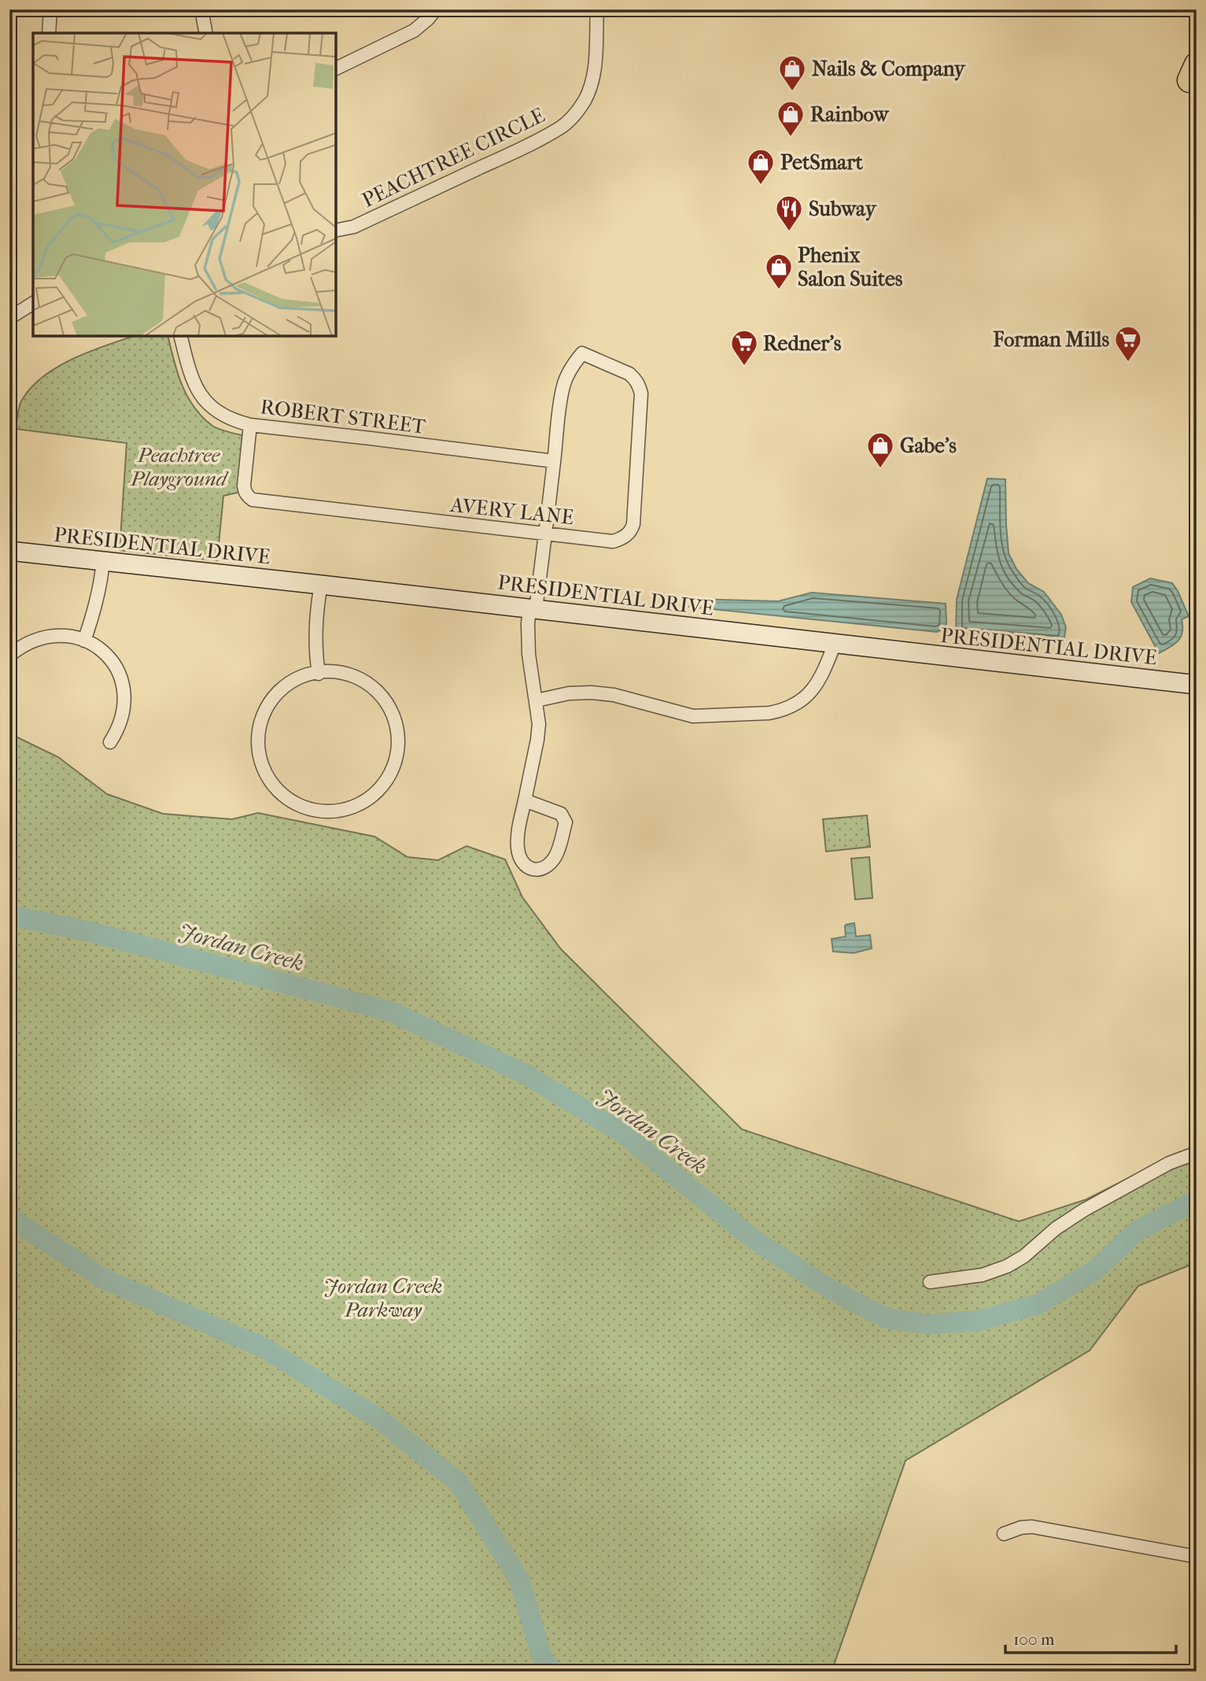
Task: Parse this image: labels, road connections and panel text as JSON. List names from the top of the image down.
{
  "streets": {
    "street": [
      "PEACHTREE CIRCLE",
      "ROBERT STREET",
      "AVERY LANE",
      "PRESIDENTIAL DRIVE"
    ]
  },
  "crossings": [
    ["ROBERT STREET", "AVERY LANE"]
  ],
  "water": ["Jordan Creek"],
  "parks": ["Peachtree Playground", "Jordan Creek Parkway"],
  "places": {
    "shop": [
      "Nails & Company",
      "Rainbow",
      "PetSmart",
      "Phenix Salon Suites",
      "Gabe's"
    ],
    "restaurant": ["Subway"],
    "supermarket": ["Forman Mills", "Redner's"]
  },
  "scale_bar": "100 m"
}
